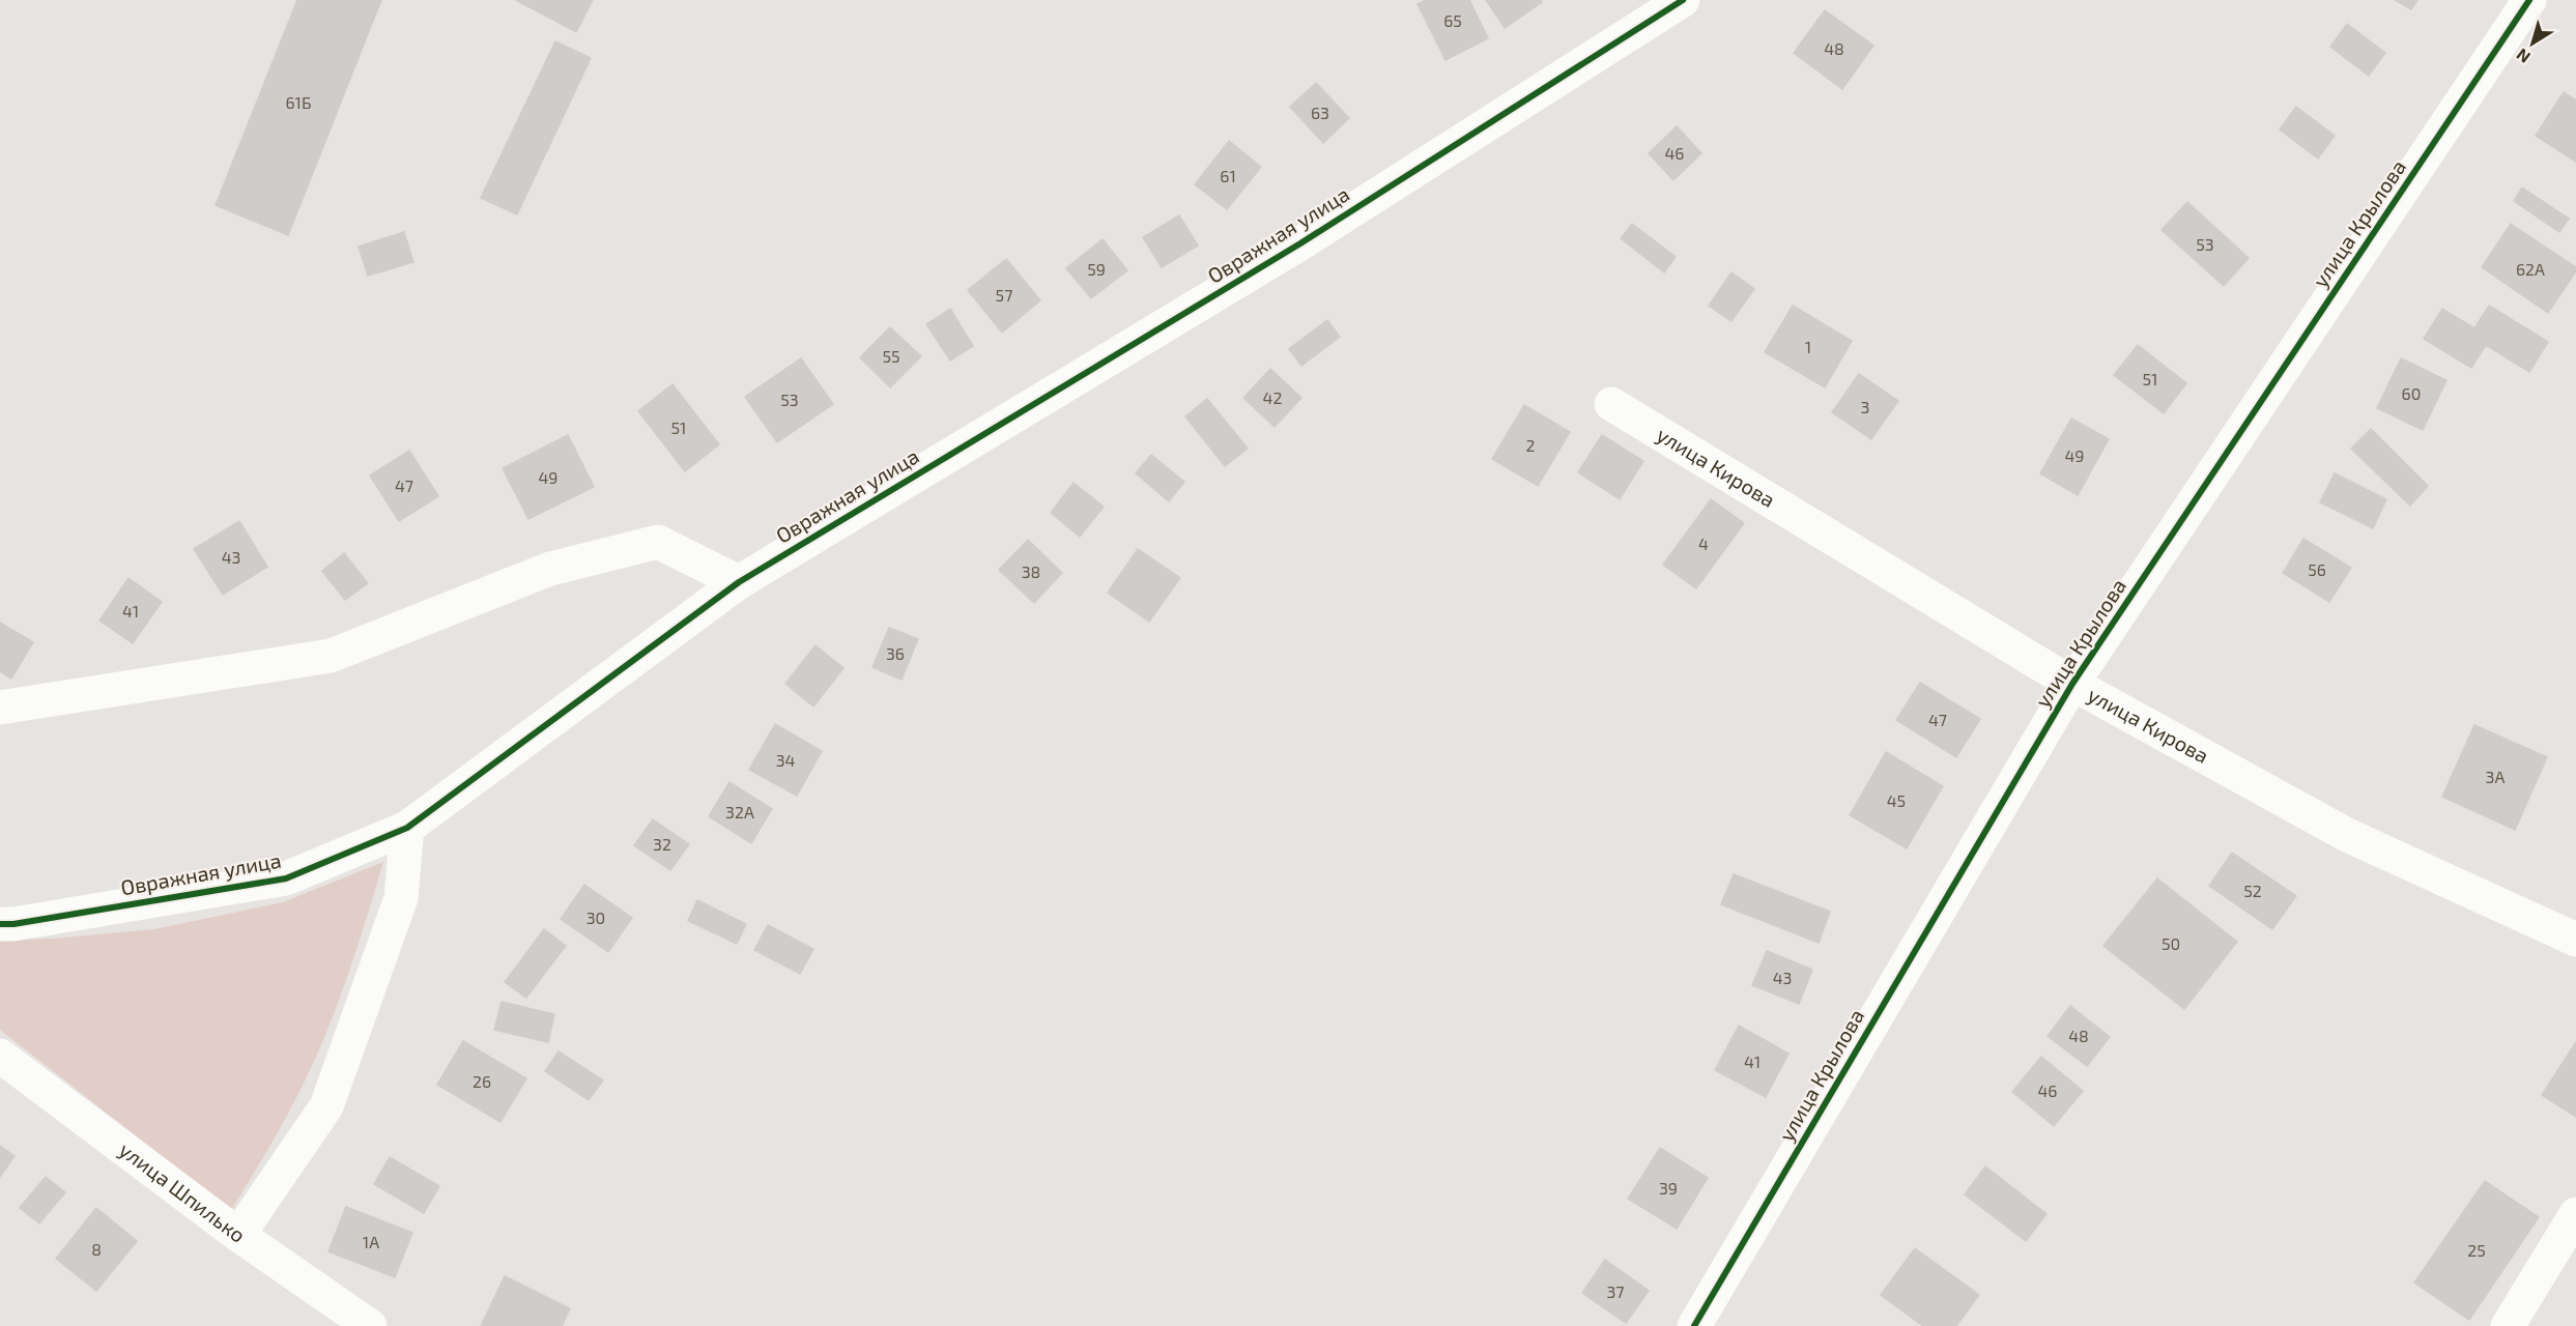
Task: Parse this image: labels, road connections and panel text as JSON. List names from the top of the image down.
{
  "streets": {
    "street": [
      "улица Крылова",
      "Овражная улица",
      "улица Кирова",
      "улица Шпилько"
    ]
  },
  "crossings": [
    ["улица Крылова", "улица Кирова"]
  ],
  "house_numbers": [
    "65",
    "48",
    "61Б",
    "63",
    "46",
    "61",
    "53",
    "59",
    "62А",
    "57",
    "1",
    "55",
    "51",
    "60",
    "42",
    "53",
    "3",
    "51",
    "2",
    "49",
    "49",
    "47",
    "4",
    "43",
    "56",
    "38",
    "41",
    "36",
    "47",
    "34",
    "3А",
    "45",
    "32А",
    "32",
    "52",
    "30",
    "50",
    "43",
    "48",
    "41",
    "26",
    "46",
    "39",
    "1А",
    "8",
    "25",
    "37"
  ],
  "north": "bottom left"
}
